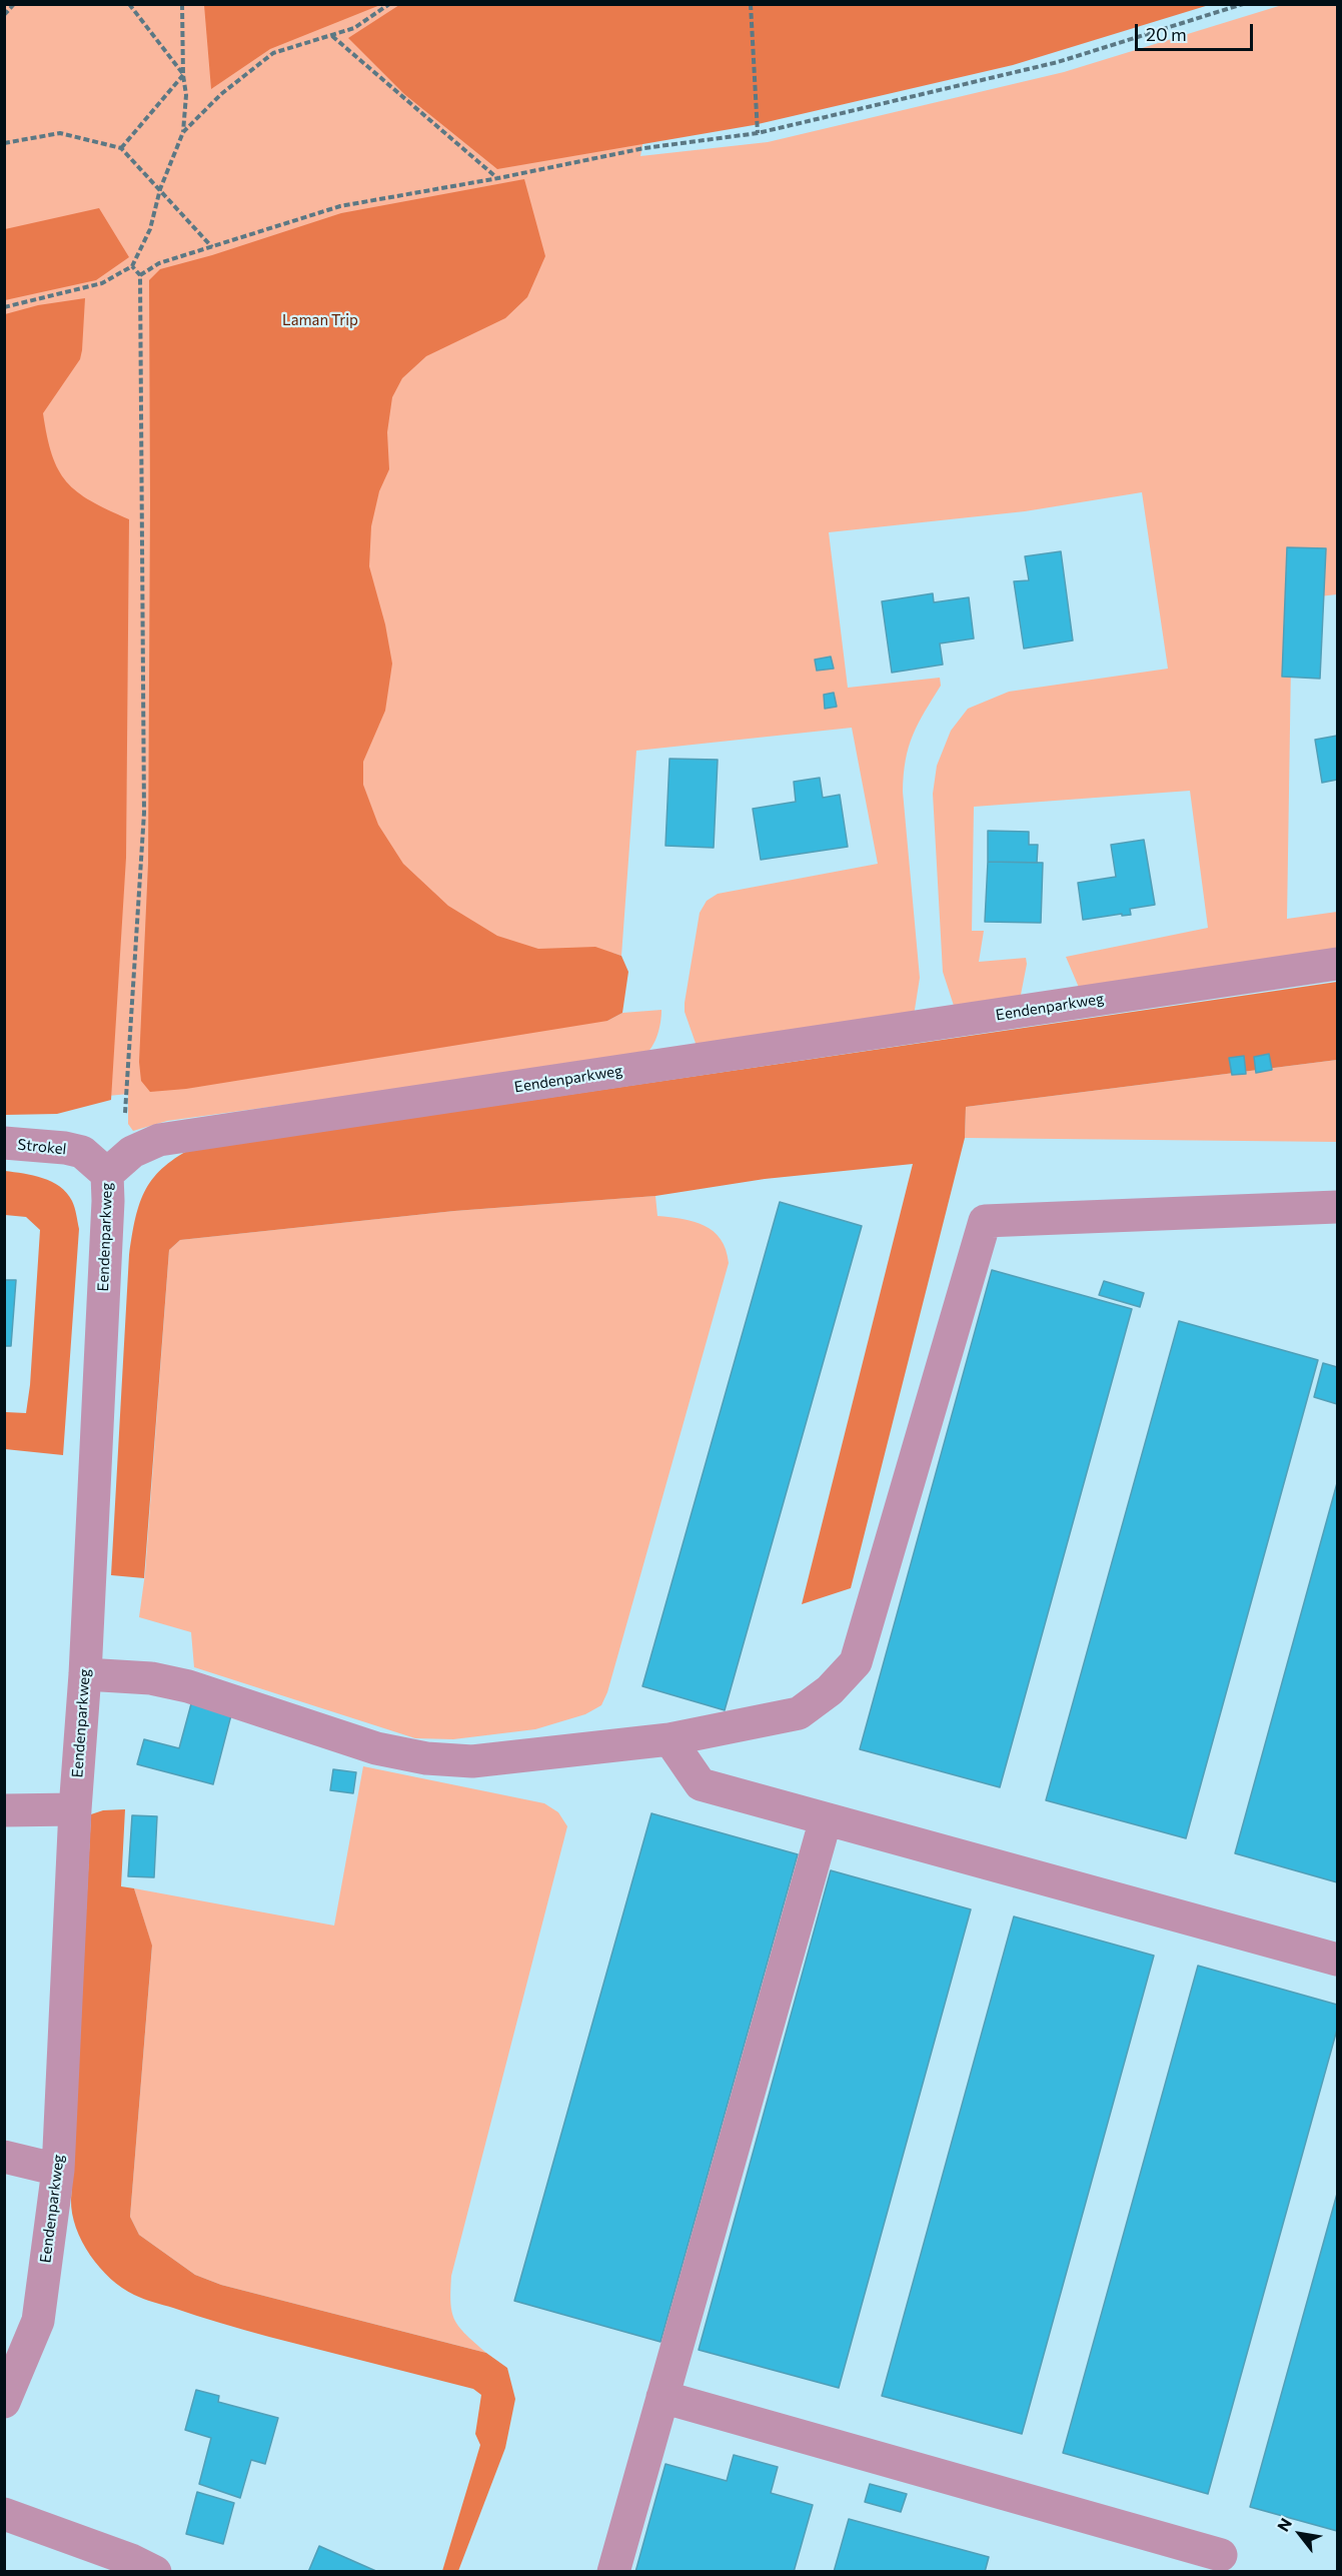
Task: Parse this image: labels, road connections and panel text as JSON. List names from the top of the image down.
{
  "streets": {
    "street": ["Eendenparkweg", "Strokel"]
  },
  "crossings": [
    ["Eendenparkweg", "Strokel"]
  ],
  "parks": ["Laman Trip"],
  "scale_bar": "20 m",
  "north": "top left"
}
